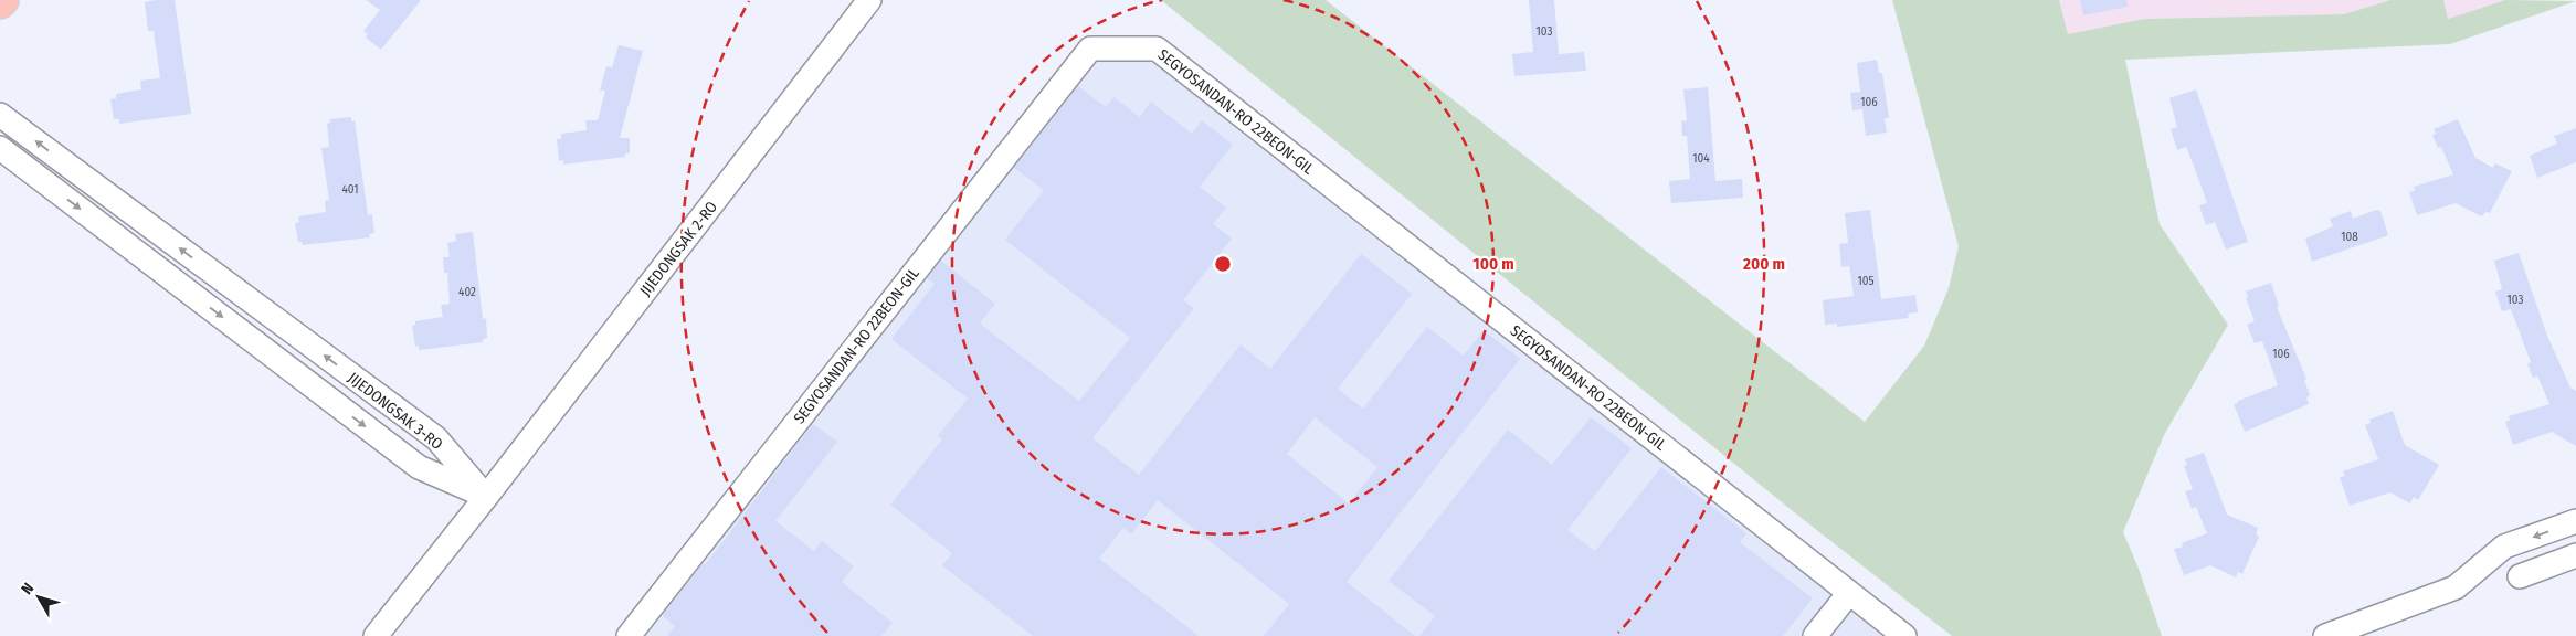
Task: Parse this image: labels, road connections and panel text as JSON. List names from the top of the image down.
{
  "streets": {
    "street": ["SEGYOSANDAN-RO 22BEON-GIL", "JIJEDONGSAK 2-RO", "JIJEDONGSAK 3-RO"]
  },
  "crossings": [
    ["JIJEDONGSAK 2-RO", "JIJEDONGSAK 3-RO"]
  ],
  "house_numbers": [
    "103",
    "106",
    "104",
    "401",
    "108",
    "105",
    "402",
    "103",
    "106"
  ],
  "north": "top left",
  "rings": ["100 m", "200 m"]
}
